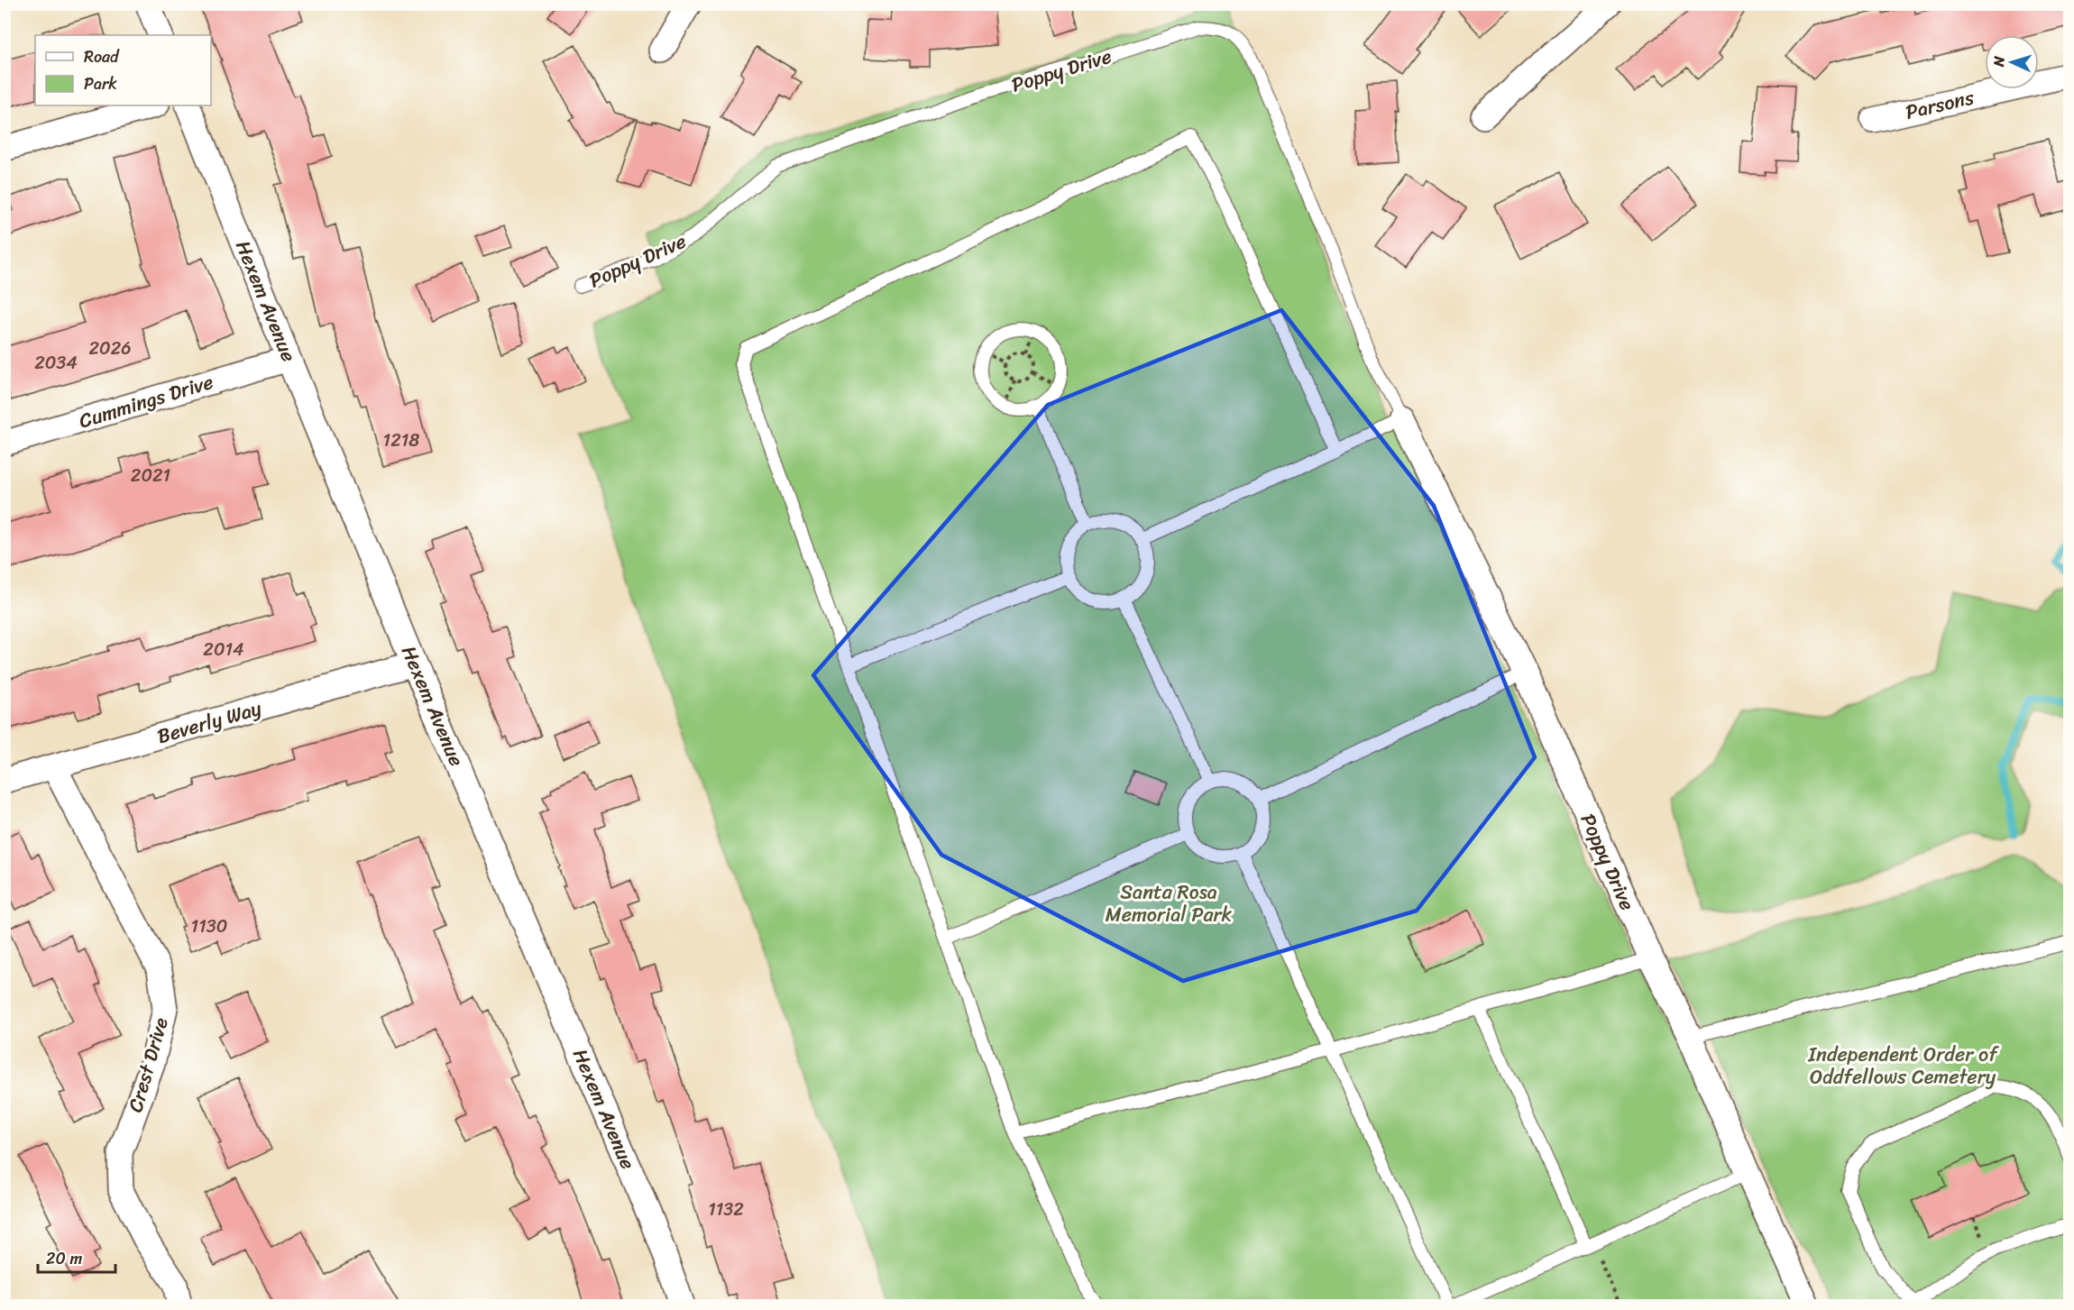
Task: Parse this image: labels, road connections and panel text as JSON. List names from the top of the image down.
{
  "streets": {
    "street": [
      "Poppy Drive",
      "Parsons",
      "Hexem Avenue",
      "Cummings Drive",
      "Beverly Way",
      "Crest Drive"
    ]
  },
  "crossings": [
    ["Hexem Avenue", "Cummings Drive"],
    ["Hexem Avenue", "Beverly Way"],
    ["Beverly Way", "Crest Drive"]
  ],
  "parks": ["Santa Rosa Memorial Park", "Independent Order of Oddfellows Cemetery"],
  "house_numbers": [
    "2026",
    "2034",
    "1218",
    "2021",
    "2014",
    "1130",
    "1132"
  ],
  "legend": ["Road", "Park"],
  "scale_bar": "20 m",
  "north": "left"
}
